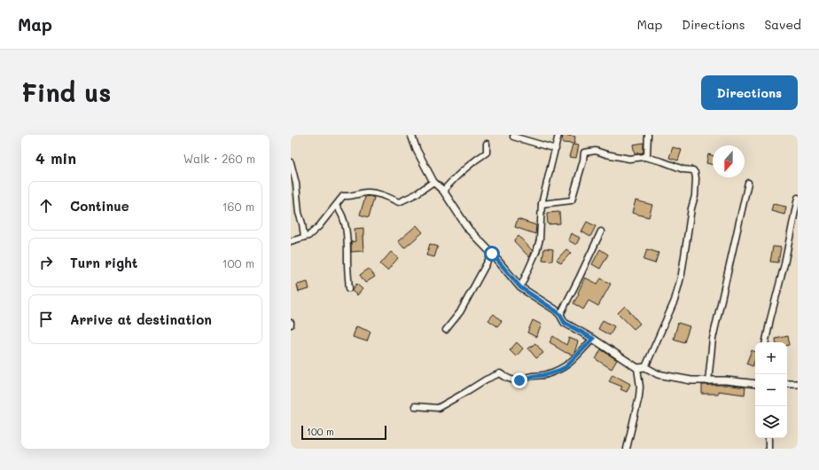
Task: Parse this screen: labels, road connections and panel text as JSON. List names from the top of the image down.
{
  "scale_bar": "100 m",
  "north": "bottom",
  "page": {
    "header": "Map",
    "nav": ["Map", "Directions", "Saved"],
    "buttons": "Directions",
    "title": "Find us",
    "heading": ["4 min", "Walk · 260 m"],
    "list": [
      ["Continue", "160 m"],
      ["Turn right", "100 m"],
      "Arrive at destination"
    ],
    "map_buttons": ["+", "−"],
    "scale": "100 m"
  }
}
